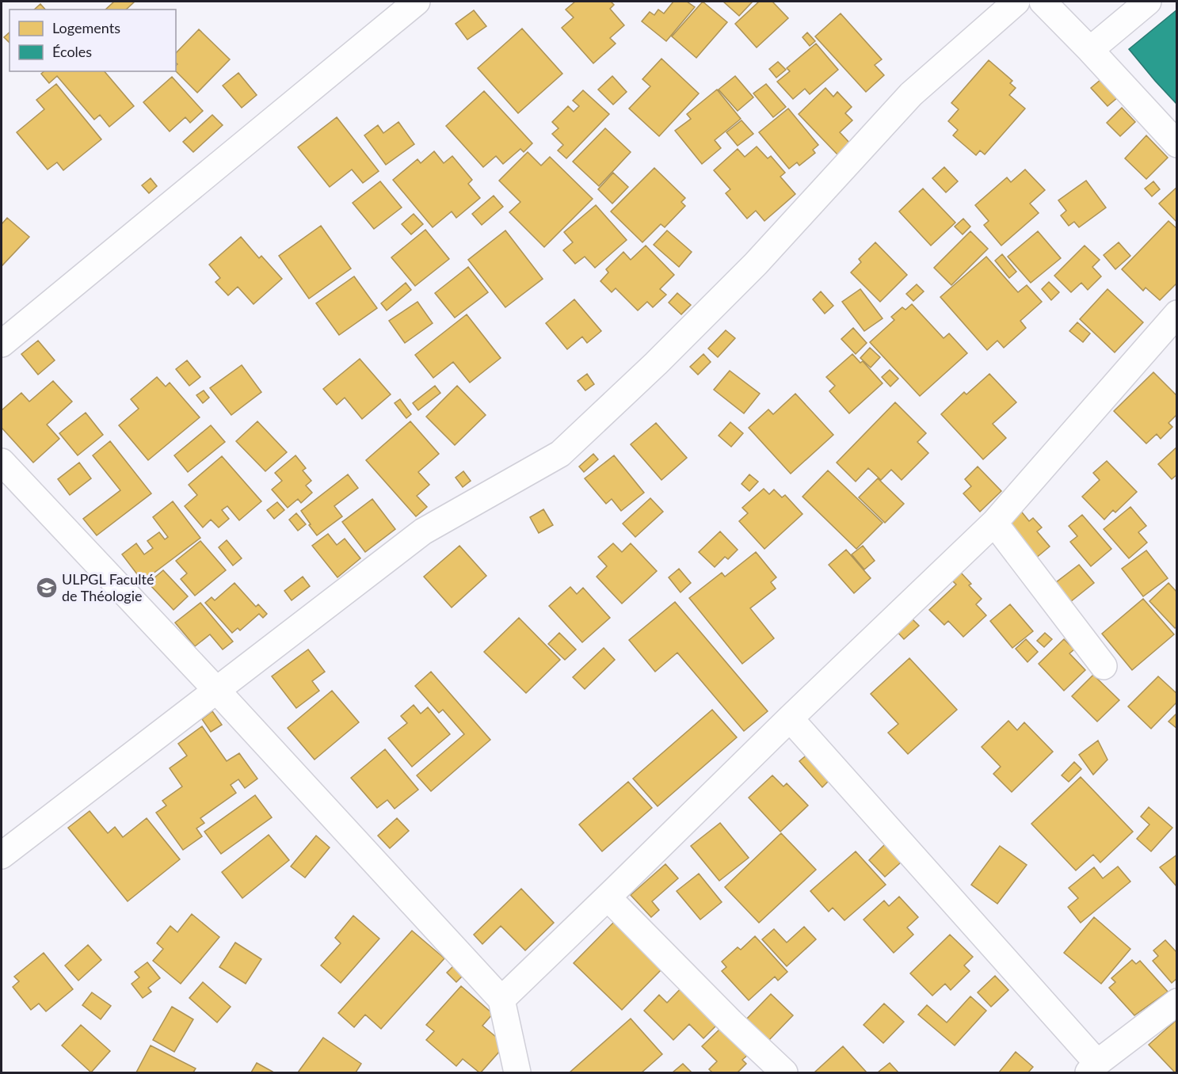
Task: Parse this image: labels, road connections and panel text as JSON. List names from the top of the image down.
{
  "places": {
    "school or university": ["ULPGL Faculté de Théologie"]
  },
  "legend": ["Logements", "Écoles"]
}
